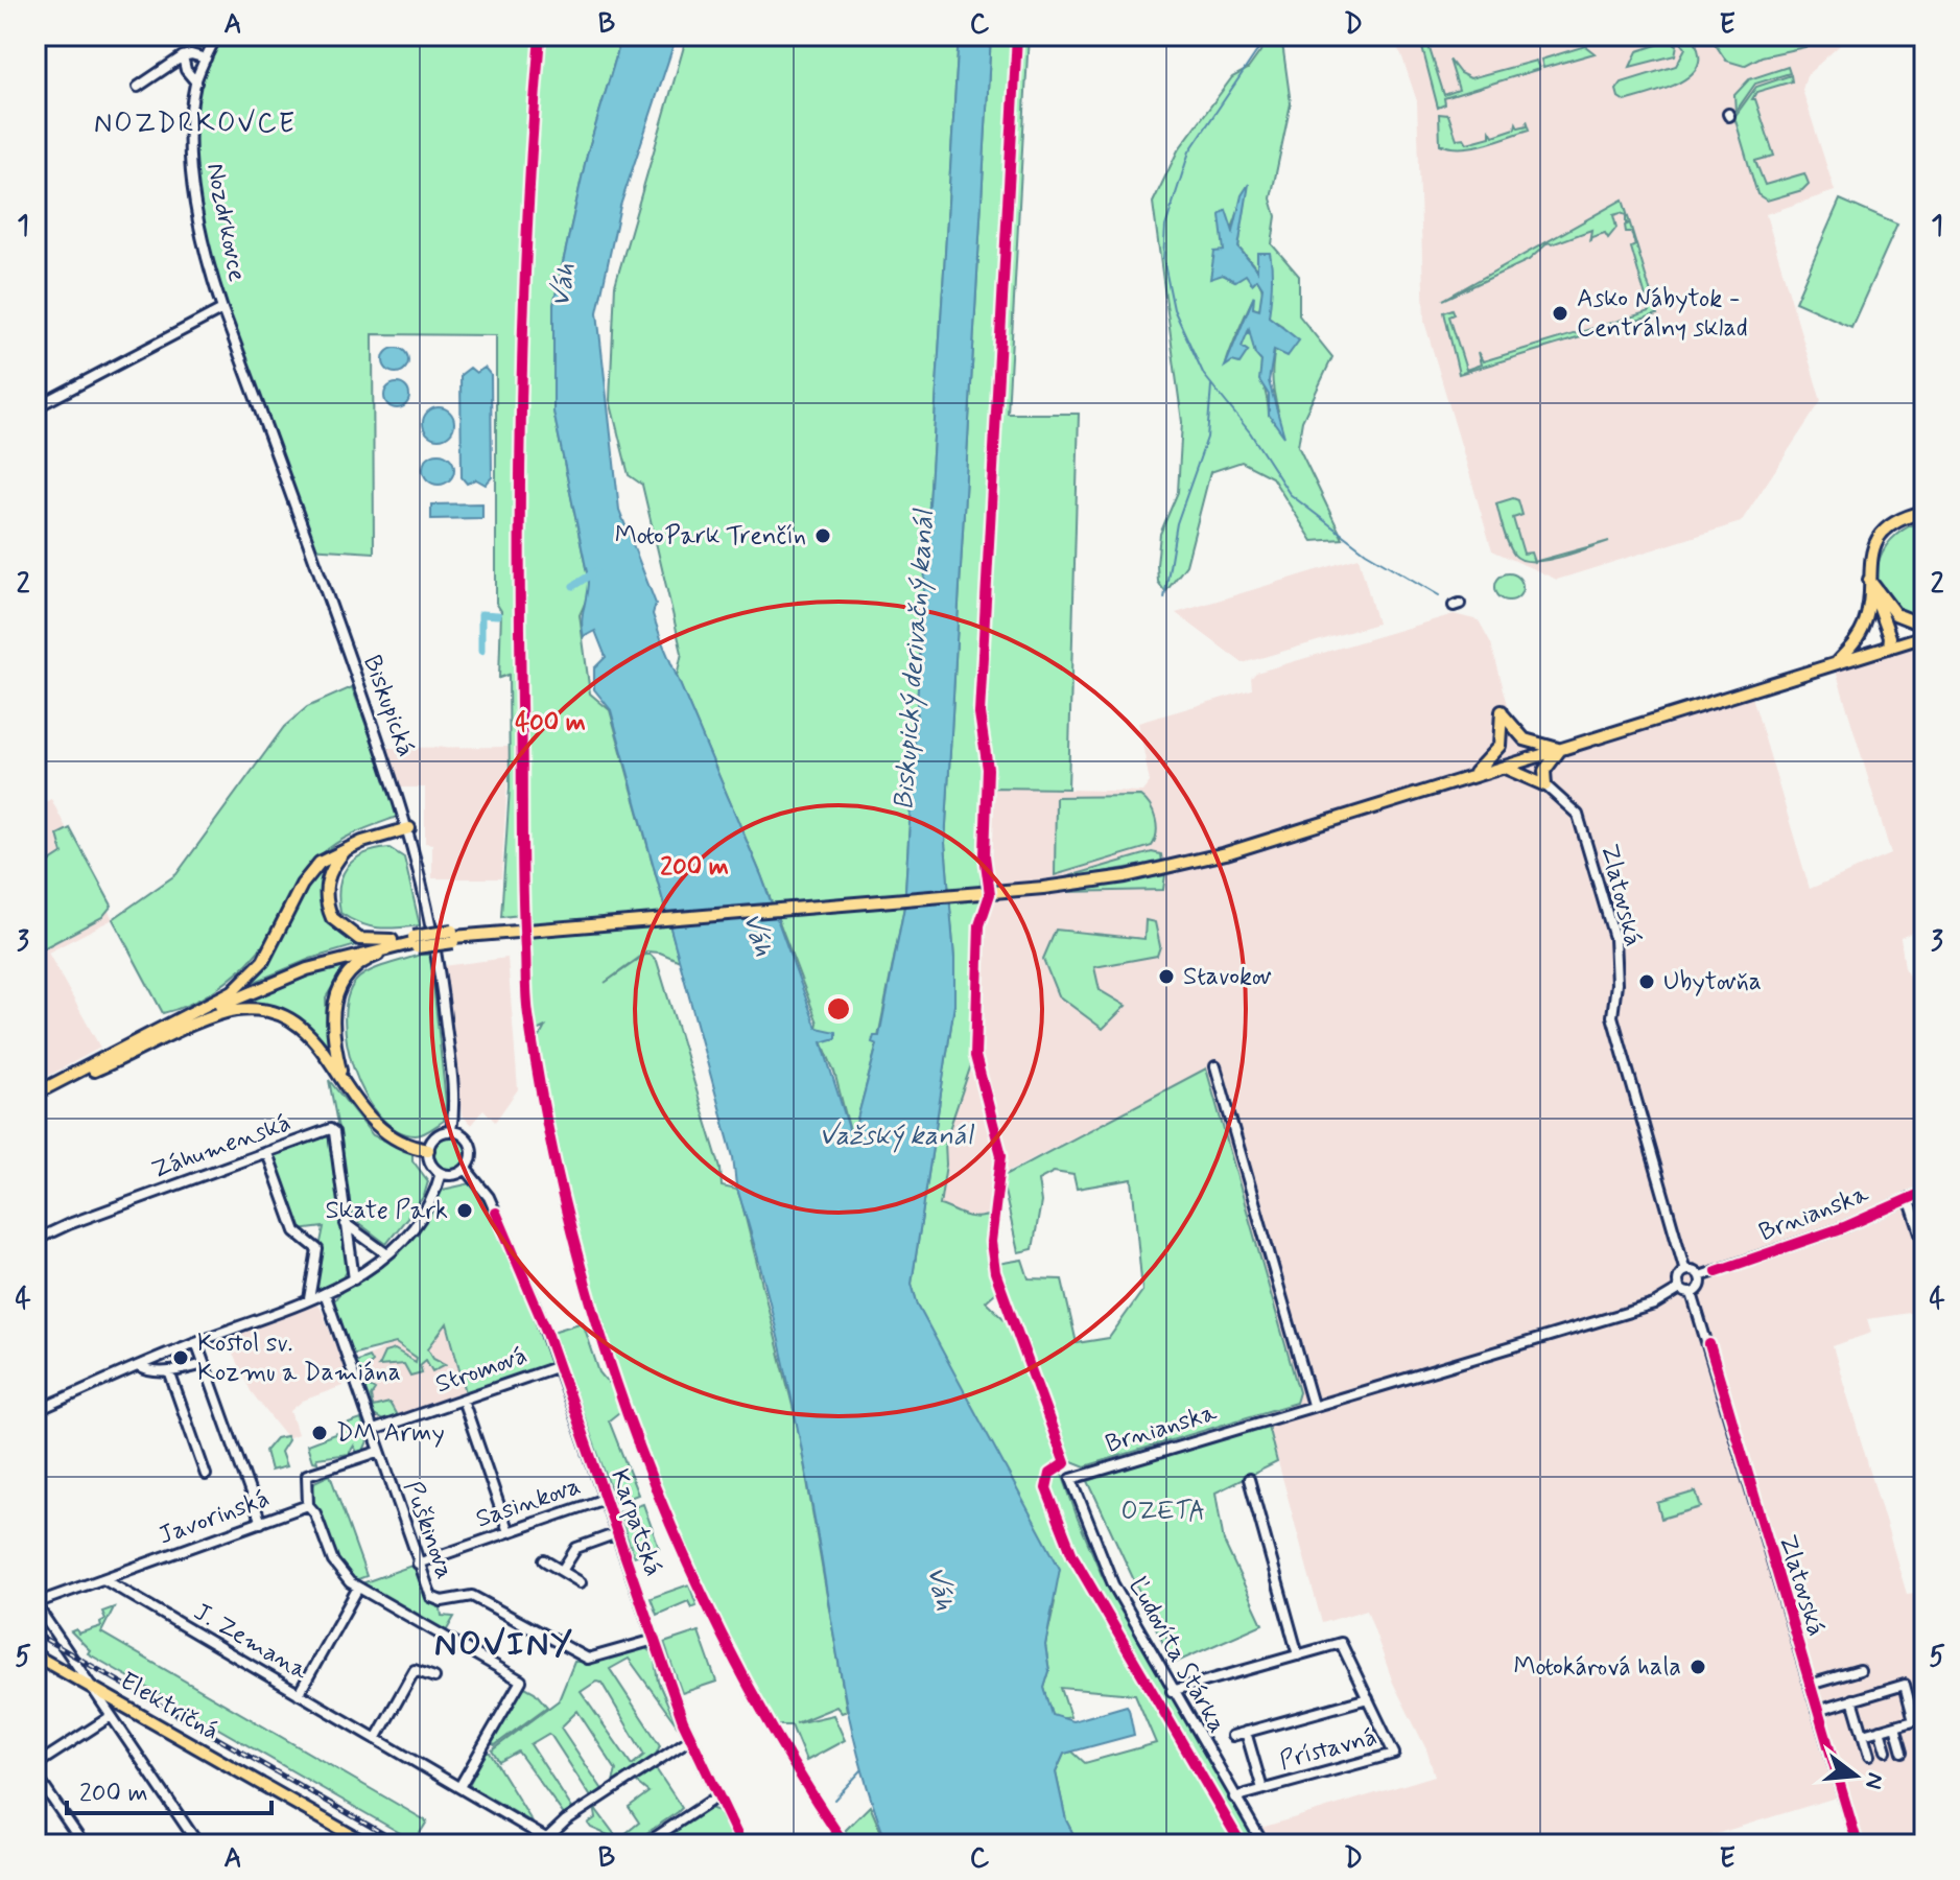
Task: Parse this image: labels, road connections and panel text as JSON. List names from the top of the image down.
{
  "streets": {
    "main road": ["Električná"],
    "street": [
      "Nozdrkovce",
      "Biskupická",
      "Zlatovská",
      "Záhumenská",
      "Brnianska",
      "Stromová",
      "Sasinkova",
      "Javorinská",
      "Karpatská",
      "Puškinova",
      "J. Zemana",
      "Ľudovíta Stárka",
      "Prístavná"
    ]
  },
  "crossings": [
    ["Nozdrkovce", "Biskupická"],
    ["Biskupická", "Karpatská"],
    ["Zlatovská", "Brnianska"],
    ["Brnianska", "Ľudovíta Stárka"],
    ["Stromová", "Karpatská"],
    ["Stromová", "Puškinova"],
    ["Sasinkova", "Karpatská"],
    ["Sasinkova", "Puškinova"],
    ["Javorinská", "Puškinova"],
    ["Javorinská", "J. Zemana"],
    ["Karpatská", "Puškinova"],
    ["Ľudovíta Stárka", "Prístavná"]
  ],
  "districts": ["NOZDRKOVCE", "NOVINY"],
  "water": ["Váh", "Biskupický derivačný kanál", "Važský kanál"],
  "parks": ["OZETA"],
  "places": [
    "Asko Nábytok - Centrálny sklad",
    "MotoPark Trenčín",
    "Stavokov",
    "Ubytovňa",
    "Skate Park",
    "Kostol sv. Kozmu a Damiána",
    "DM Army",
    "Motokárová hala"
  ],
  "scale_bar": "200 m",
  "north": "right",
  "grid": {
    "columns": [
      "A",
      "B",
      "C",
      "D",
      "E"
    ],
    "rows": [
      "1",
      "2",
      "3",
      "4",
      "5"
    ]
  },
  "rings": ["400 m", "200 m"]
}
